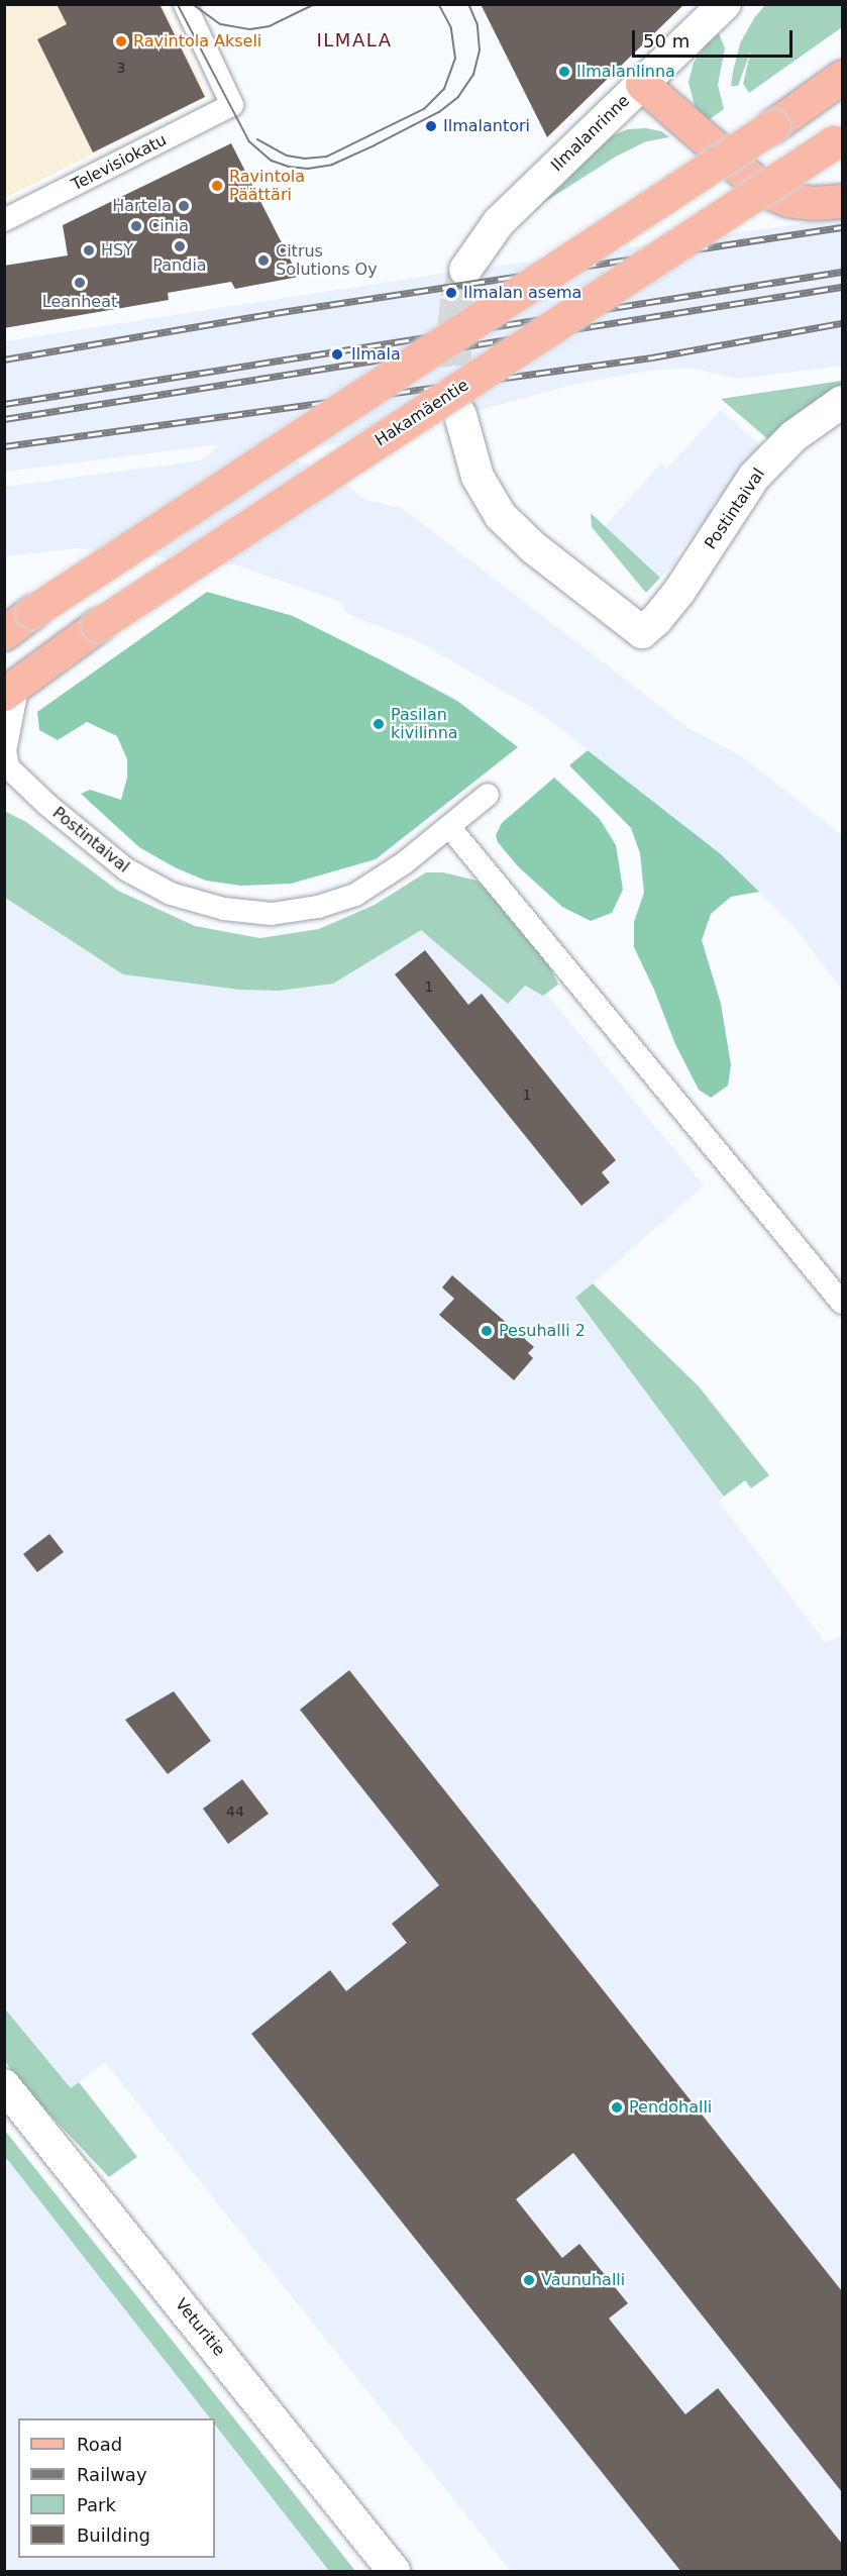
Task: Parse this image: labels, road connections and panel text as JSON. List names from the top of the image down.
{
  "streets": {
    "main road": ["Hakamäentie"],
    "street": [
      "Ilmalanrinne",
      "Televisiokatu",
      "Postintaival",
      "Veturitie"
    ]
  },
  "districts": ["ILMALA"],
  "places": [
    "Ravintola Akseli",
    "Ilmalanlinna",
    "Ilmalantori",
    "Ravintola Päättäri",
    "Hartela",
    "Cinia",
    "Pandia",
    "HSY",
    "Citrus Solutions Oy",
    "Leanheat",
    "Ilmalan asema",
    "Ilmala",
    "Pasilan kivilinna",
    "Pesuhalli 2",
    "Pendohalli",
    "Vaunuhalli"
  ],
  "house_numbers": [
    "3",
    "1",
    "1",
    "44"
  ],
  "legend": [
    "Road",
    "Railway",
    "Park",
    "Building"
  ],
  "scale_bar": "50 m"
}
